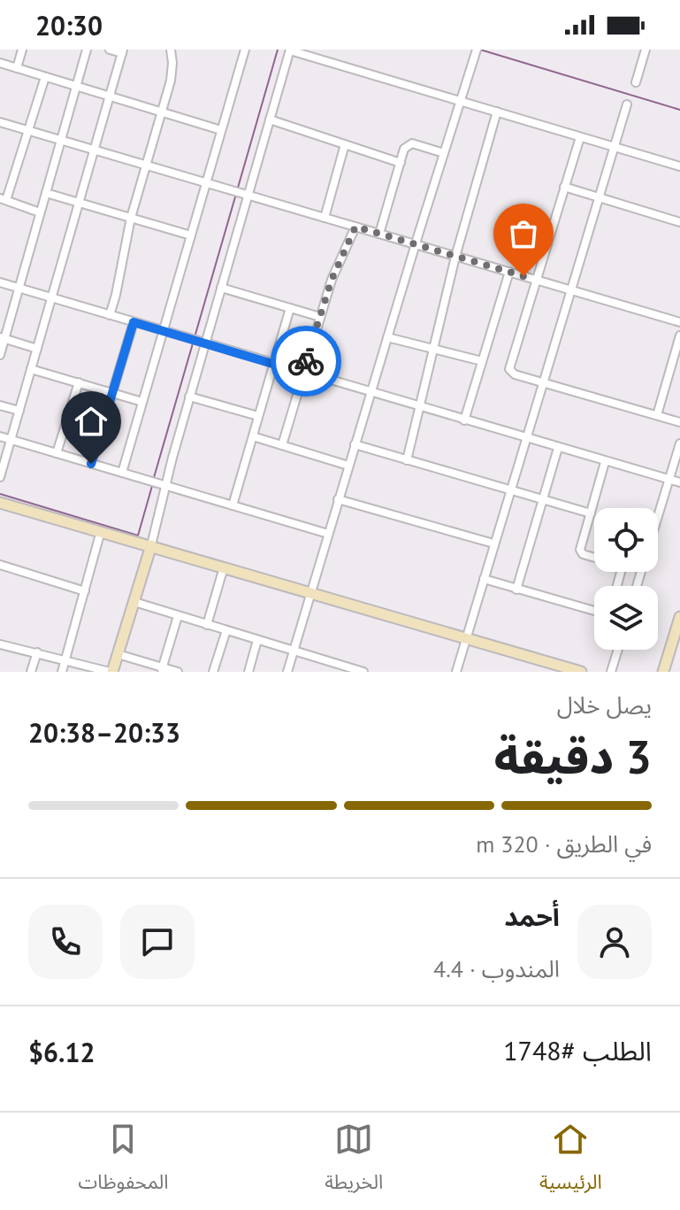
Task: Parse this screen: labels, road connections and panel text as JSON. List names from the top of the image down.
{
  "page": {
    "status": "20:30",
    "heading": ["3 دقيقة", "يصل خلال", "20:33–20:38"],
    "panel": [
      "أحمد",
      "المندوب · 4.4",
      "الطلب #1748",
      "$6.12"
    ],
    "bar": "في الطريق · 320 m",
    "tabs": ["الرئيسية", "الخريطة", "المحفوظات"]
  }
}
